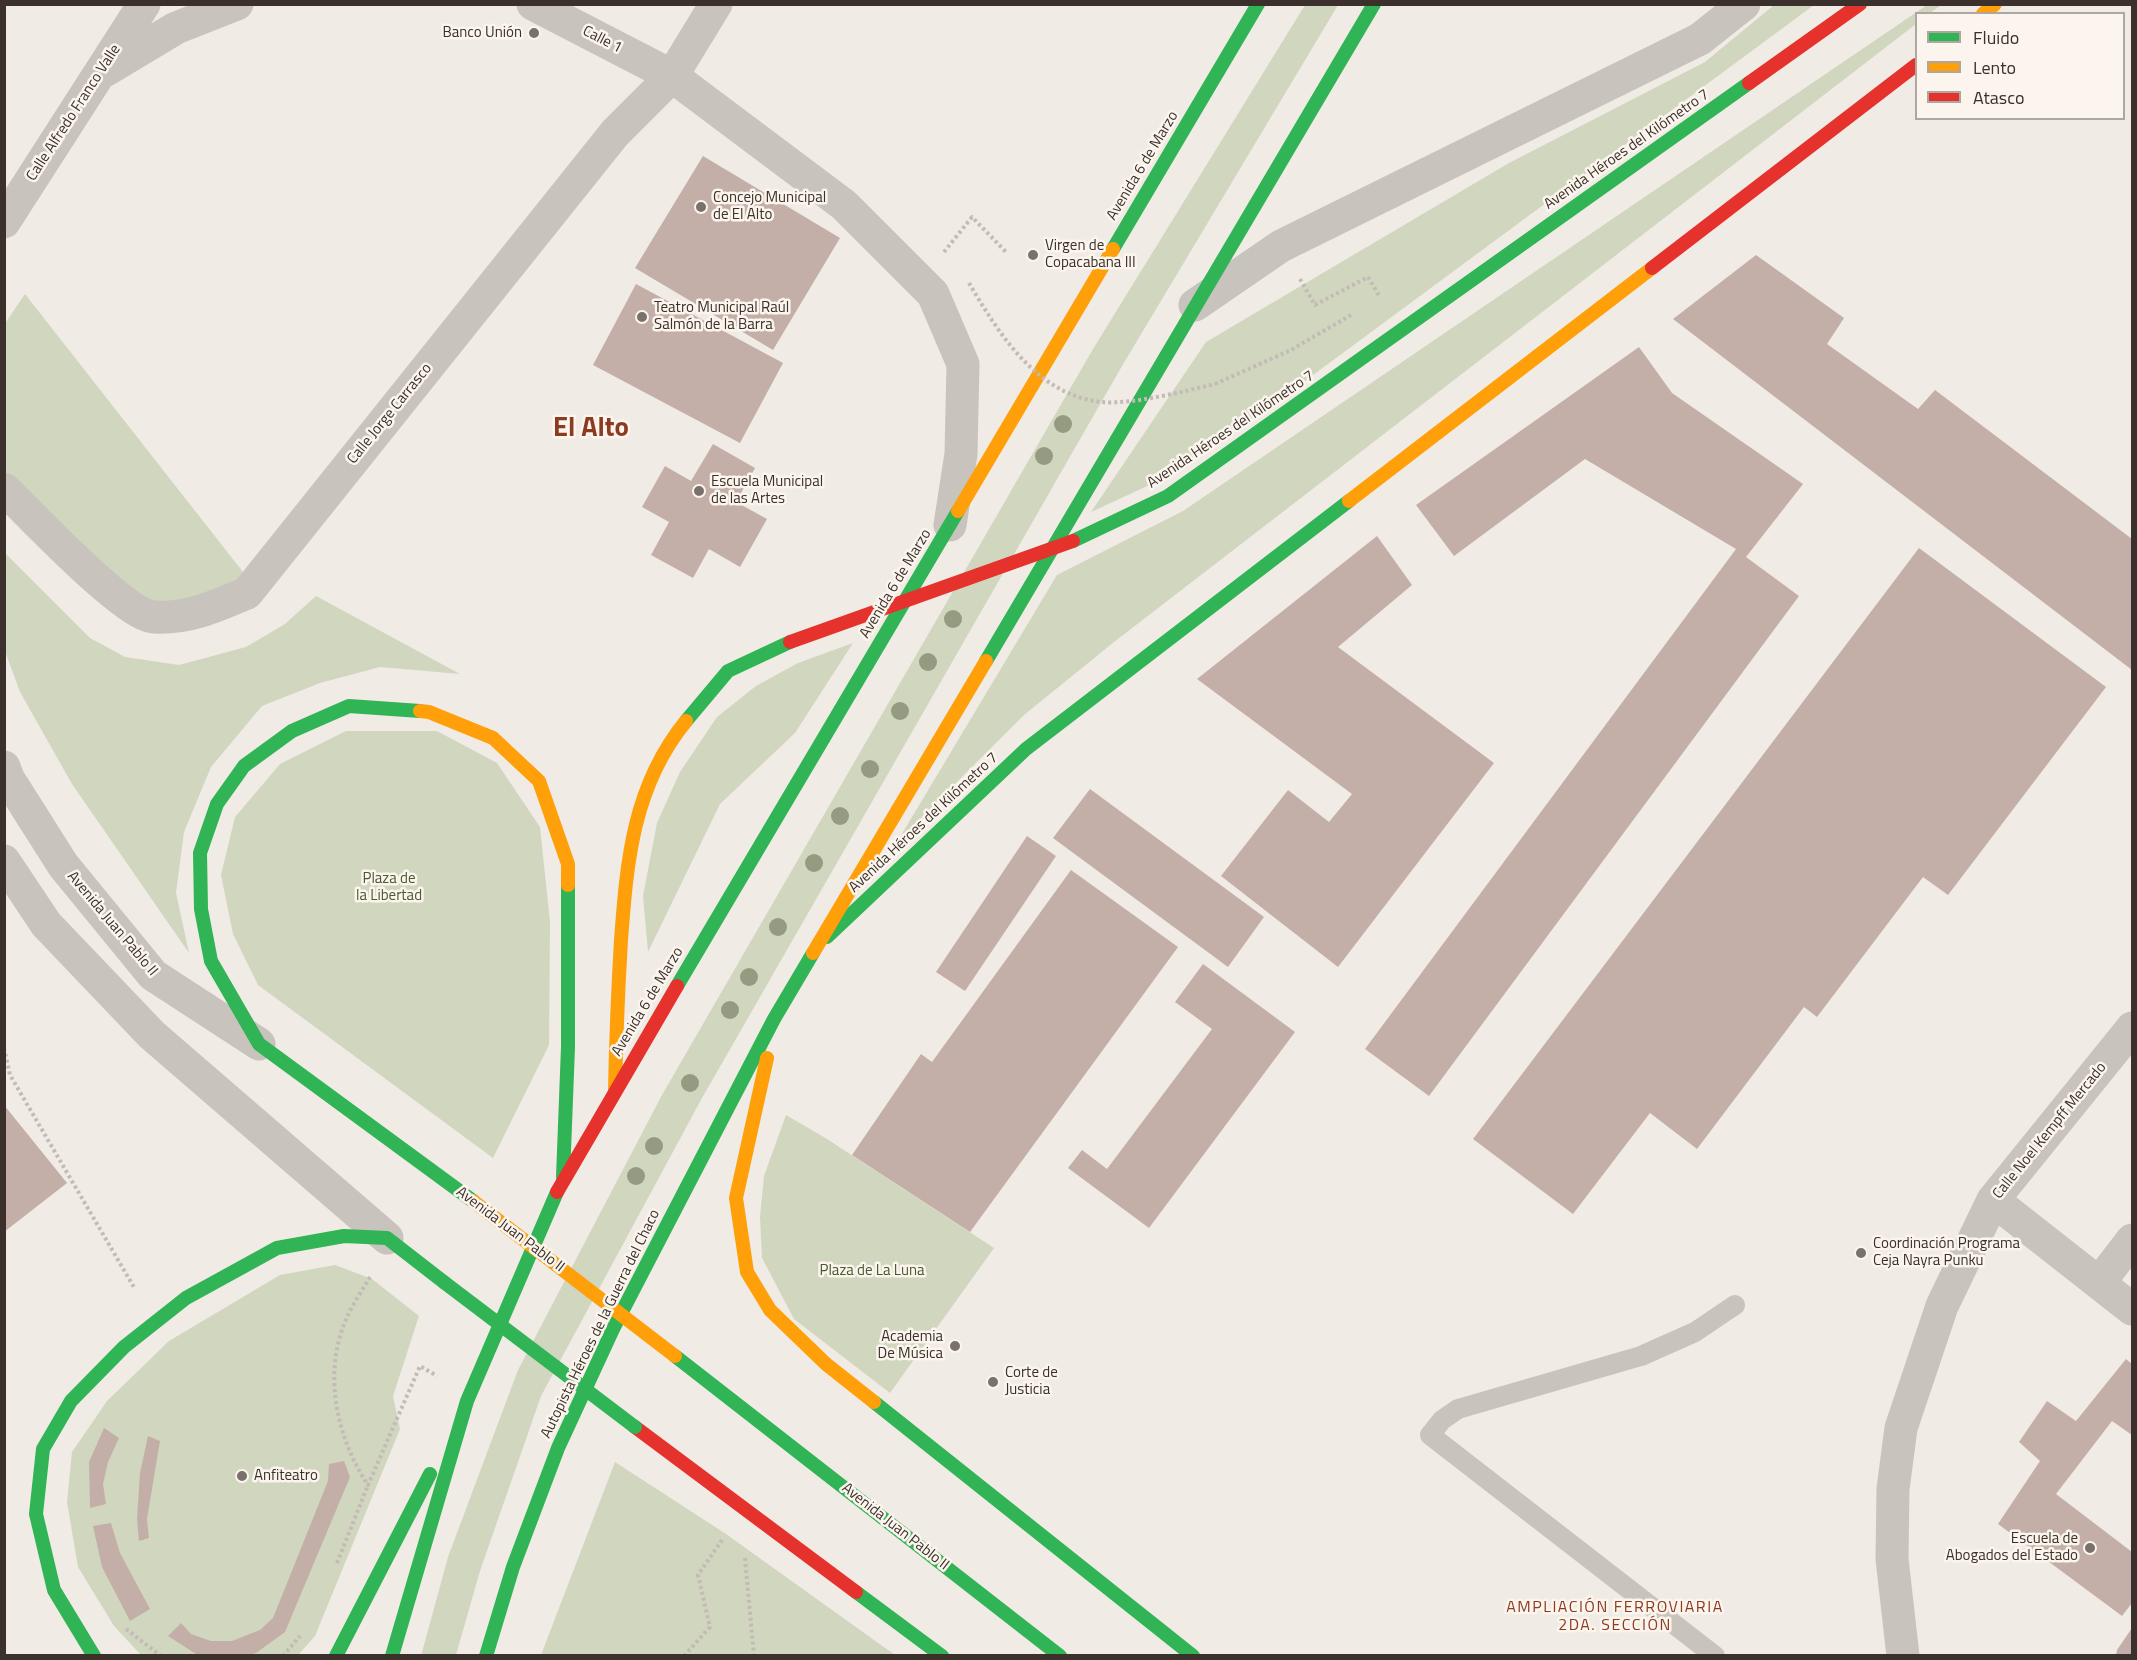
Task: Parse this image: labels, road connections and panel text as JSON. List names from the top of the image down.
{
  "streets": {
    "main road": [
      "Avenida Héroes del Kilómetro 7",
      "Avenida 6 de Marzo",
      "Avenida Juan Pablo II",
      "Autopista Héroes de la Guerra del Chaco"
    ],
    "street": [
      "Calle 1",
      "Calle Alfredo Franco Valle",
      "Calle Jorge Carrasco",
      "Calle Noel Kempff Mercado"
    ]
  },
  "crossings": [
    ["Calle 1", "Avenida 6 de Marzo"],
    ["Calle 1", "Calle Jorge Carrasco"],
    ["Avenida Héroes del Kilómetro 7", "Avenida 6 de Marzo"]
  ],
  "districts": ["El Alto", "AMPLIACIÓN FERROVIARIA 2DA. SECCIÓN"],
  "parks": ["Plaza de la Libertad", "Plaza de La Luna"],
  "places": [
    "Banco Unión",
    "Concejo Municipal de El Alto",
    "Virgen de Copacabana III",
    "Teatro Municipal Raúl Salmón de la Barra",
    "Escuela Municipal de las Artes",
    "Coordinación Programa Ceja Nayra Punku",
    "Academia De Música",
    "Corte de Justicia",
    "Anfiteatro",
    "Escuela de Abogados del Estado"
  ],
  "legend": ["Fluido", "Lento", "Atasco"]
}
